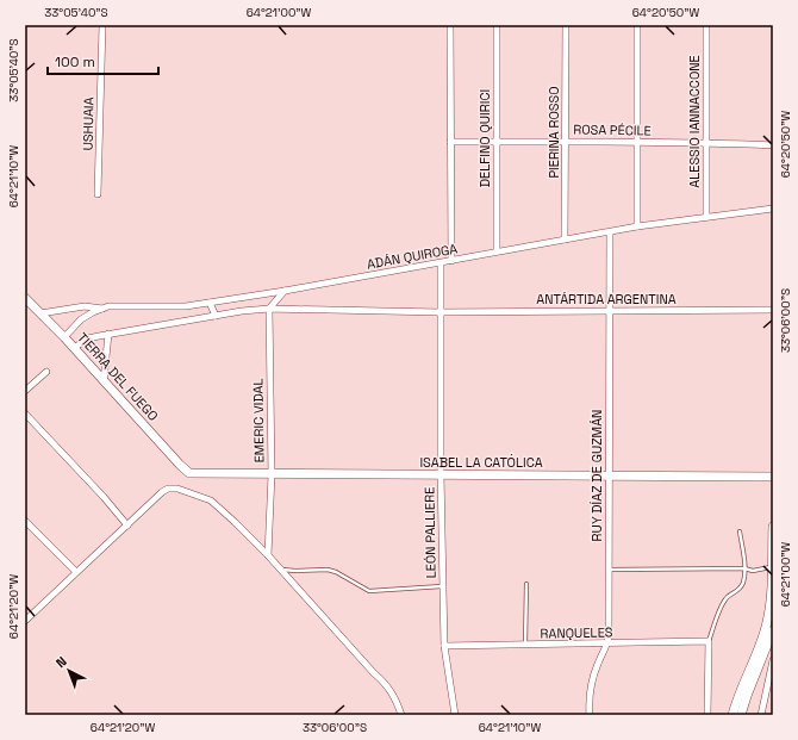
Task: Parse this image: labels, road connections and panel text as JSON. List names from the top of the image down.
{
  "streets": {
    "main road": ["TIERRA DEL FUEGO", "ISABEL LA CATÓLICA"],
    "street": [
      "ALESSIO IANNACCONE",
      "USHUAIA",
      "ROSA PÉCILE",
      "PIERINA ROSSO",
      "DELFINO QUIRICI",
      "ADÁN QUIROGA",
      "ANTÁRTIDA ARGENTINA",
      "EMERIC VIDAL",
      "RUY DÍAZ DE GUZMÁN",
      "LEÓN PALLIERE",
      "RANQUELES"
    ]
  },
  "crossings": [
    ["ALESSIO IANNACCONE", "ROSA PÉCILE"],
    ["ALESSIO IANNACCONE", "ADÁN QUIROGA"],
    ["ROSA PÉCILE", "PIERINA ROSSO"],
    ["ROSA PÉCILE", "DELFINO QUIRICI"],
    ["PIERINA ROSSO", "ADÁN QUIROGA"],
    ["DELFINO QUIRICI", "ADÁN QUIROGA"],
    ["ADÁN QUIROGA", "TIERRA DEL FUEGO"],
    ["ADÁN QUIROGA", "RUY DÍAZ DE GUZMÁN"],
    ["ADÁN QUIROGA", "LEÓN PALLIERE"],
    ["ANTÁRTIDA ARGENTINA", "RUY DÍAZ DE GUZMÁN"],
    ["ANTÁRTIDA ARGENTINA", "LEÓN PALLIERE"],
    ["TIERRA DEL FUEGO", "ISABEL LA CATÓLICA"],
    ["EMERIC VIDAL", "ISABEL LA CATÓLICA"],
    ["ISABEL LA CATÓLICA", "RUY DÍAZ DE GUZMÁN"],
    ["ISABEL LA CATÓLICA", "LEÓN PALLIERE"],
    ["RUY DÍAZ DE GUZMÁN", "RANQUELES"],
    ["LEÓN PALLIERE", "RANQUELES"]
  ],
  "scale_bar": "100 m",
  "north": "top left",
  "coordinates": [
    "33°05'40\"S",
    "64°21'00\"W",
    "64°20'50\"W",
    "64°21'10\"W",
    "33°06'00\"S",
    "64°21'20\"W"
  ]
}
